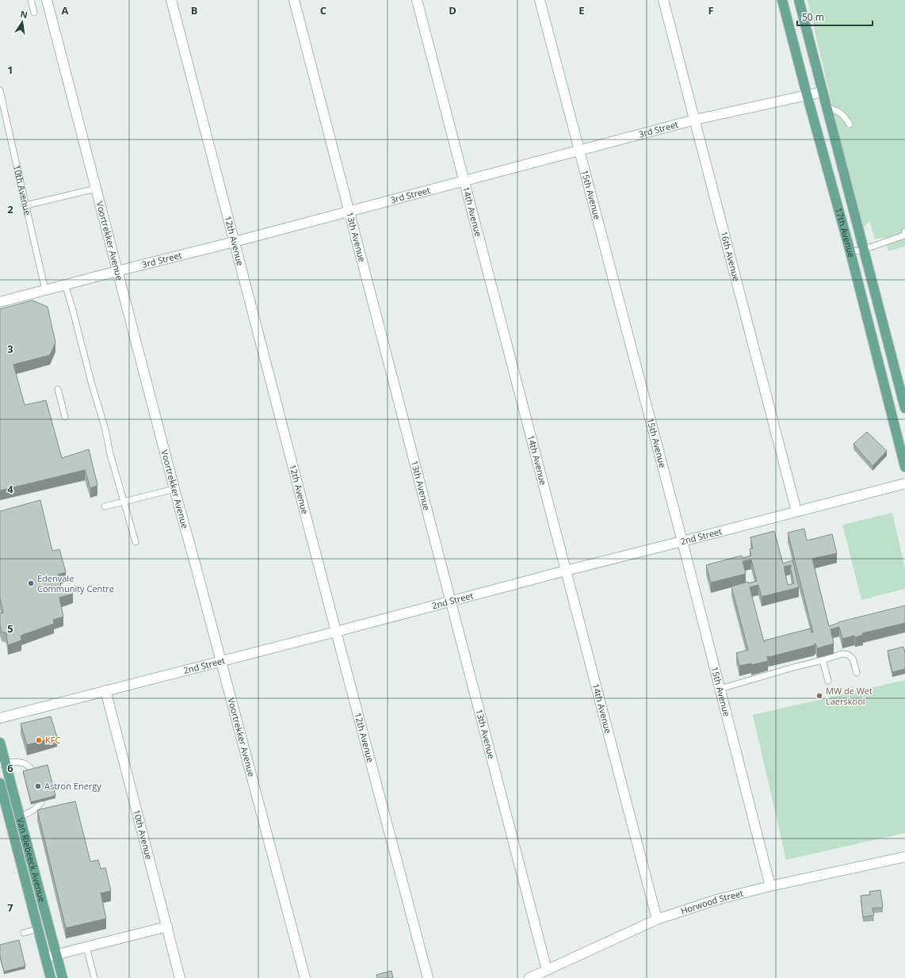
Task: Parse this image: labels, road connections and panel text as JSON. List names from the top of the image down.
{
  "streets": {
    "main road": ["17th Avenue", "Van Riebeeck Avenue"],
    "street": [
      "3rd Street",
      "10th Avenue",
      "15th Avenue",
      "14th Avenue",
      "13th Avenue",
      "Voortrekker Avenue",
      "12th Avenue",
      "16th Avenue",
      "2nd Street",
      "Horwood Street"
    ]
  },
  "crossings": [
    ["3rd Street", "10th Avenue"],
    ["3rd Street", "15th Avenue"],
    ["3rd Street", "14th Avenue"],
    ["3rd Street", "17th Avenue"],
    ["3rd Street", "13th Avenue"],
    ["3rd Street", "Voortrekker Avenue"],
    ["3rd Street", "12th Avenue"],
    ["3rd Street", "16th Avenue"],
    ["10th Avenue", "2nd Street"],
    ["15th Avenue", "2nd Street"],
    ["15th Avenue", "Horwood Street"],
    ["14th Avenue", "2nd Street"],
    ["14th Avenue", "Horwood Street"],
    ["13th Avenue", "2nd Street"],
    ["13th Avenue", "Horwood Street"],
    ["Voortrekker Avenue", "2nd Street"],
    ["12th Avenue", "2nd Street"],
    ["16th Avenue", "2nd Street"]
  ],
  "places": [
    "Edenvale Community Centre",
    "MW de Wet Laerskool",
    "KFC",
    "Astron Energy"
  ],
  "scale_bar": "50 m",
  "north": "top",
  "grid": {
    "columns": [
      "A",
      "B",
      "C",
      "D",
      "E",
      "F"
    ],
    "rows": [
      "1",
      "2",
      "3",
      "4",
      "5",
      "6",
      "7"
    ]
  }
}
